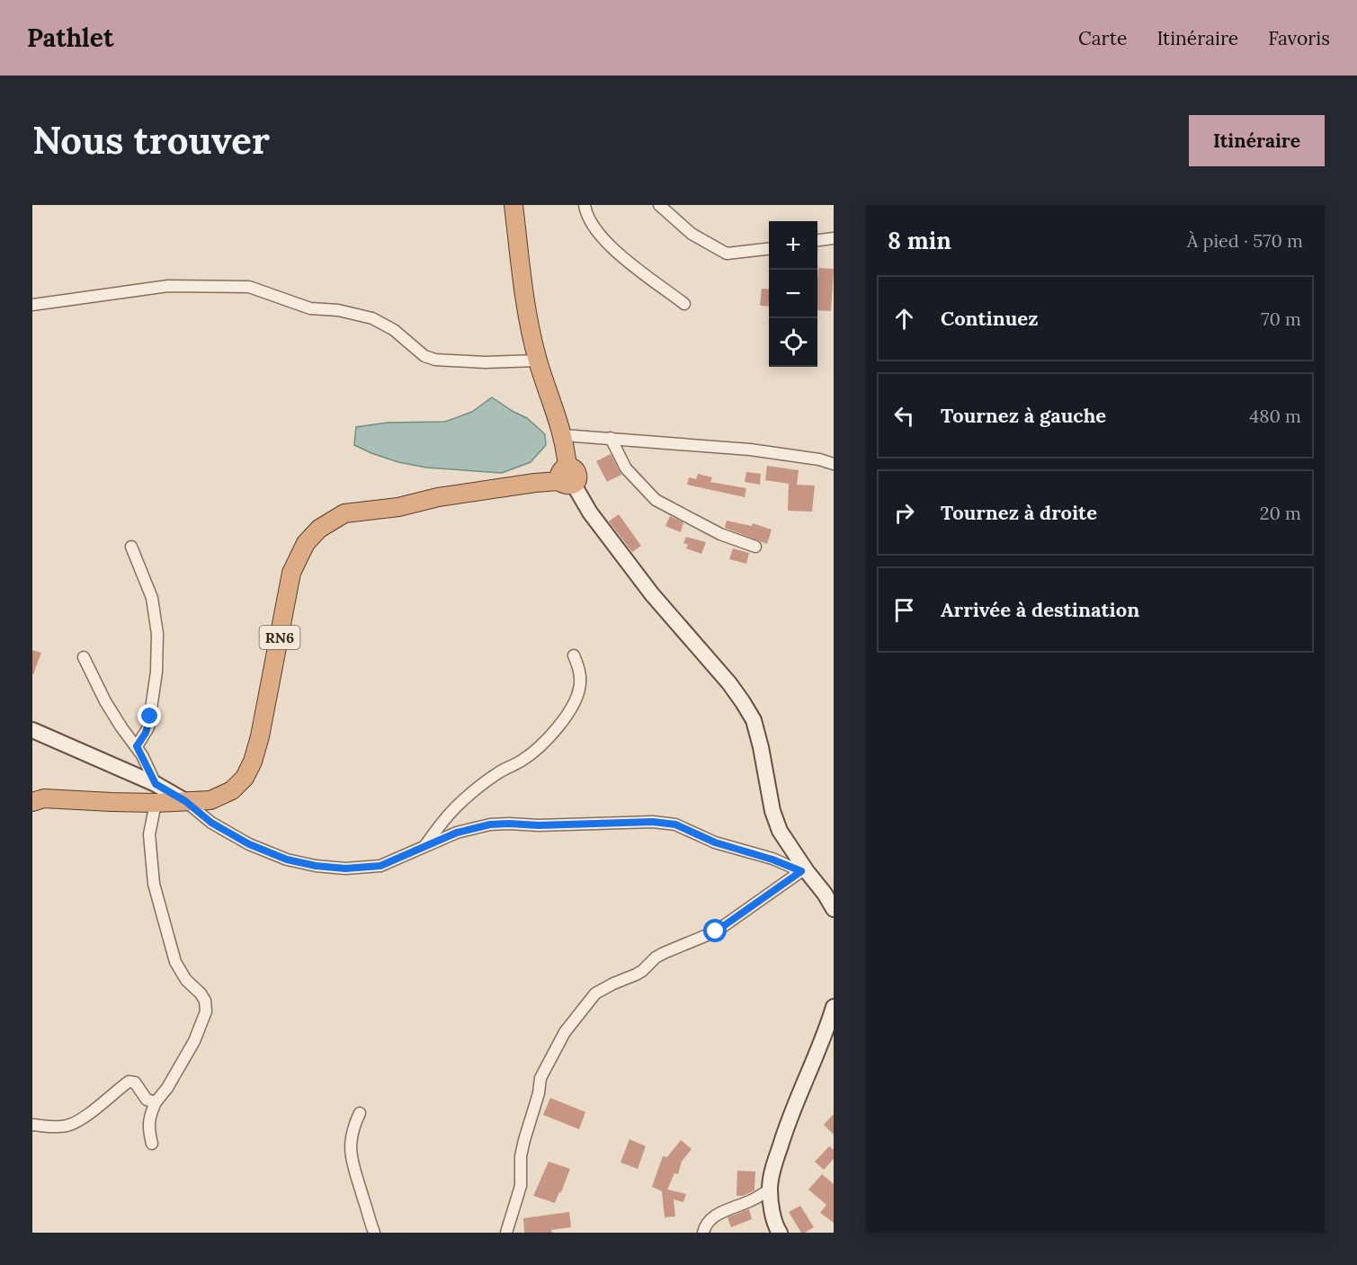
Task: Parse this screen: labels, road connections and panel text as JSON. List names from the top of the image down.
{
  "streets": {
    "highway": ["RN6"]
  },
  "page": {
    "header": "Pathlet",
    "nav": ["Carte", "Itinéraire", "Favoris"],
    "buttons": "Itinéraire",
    "title": "Nous trouver",
    "heading": ["8 min", "À pied · 570 m"],
    "map_buttons": ["+", "−"],
    "list": [
      ["Continuez", "70 m"],
      ["Tournez à gauche", "480 m"],
      ["Tournez à droite", "20 m"],
      "Arrivée à destination"
    ]
  }
}
